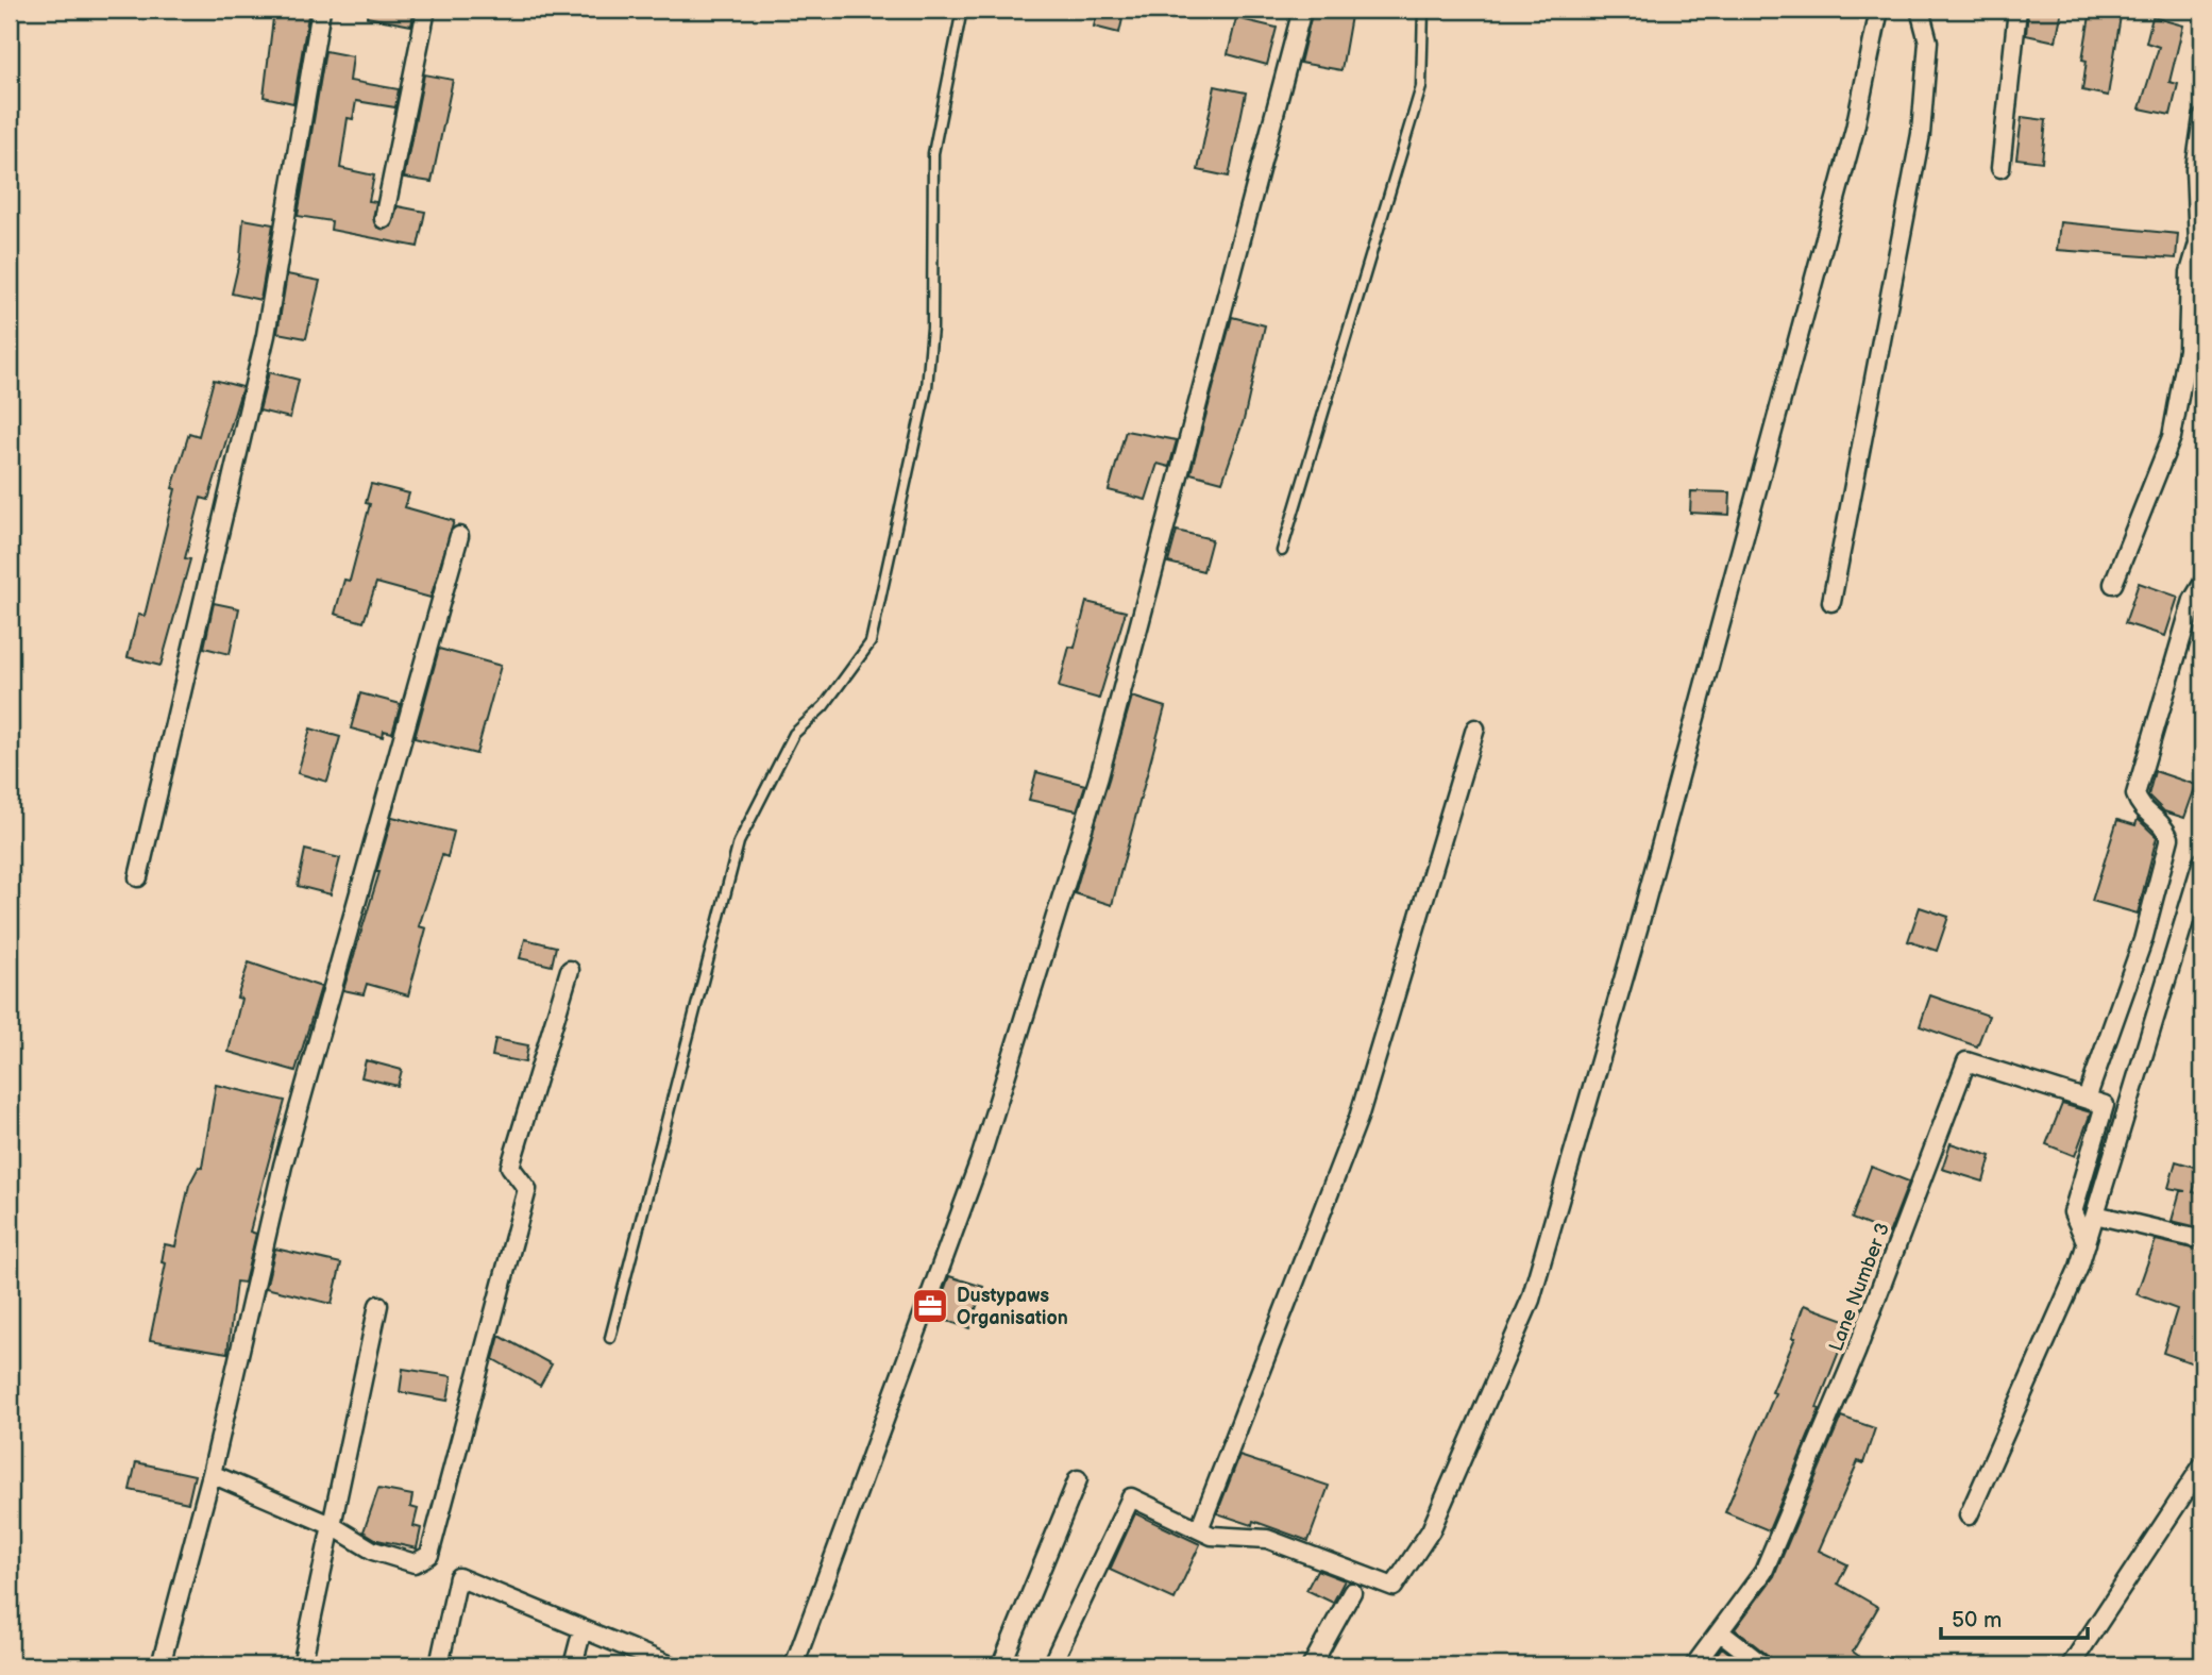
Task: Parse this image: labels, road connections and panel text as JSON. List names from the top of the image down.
{
  "streets": {
    "street": ["Lane Number 3"]
  },
  "places": {
    "office": ["Dustypaws Organisation"]
  },
  "scale_bar": "50 m"
}
